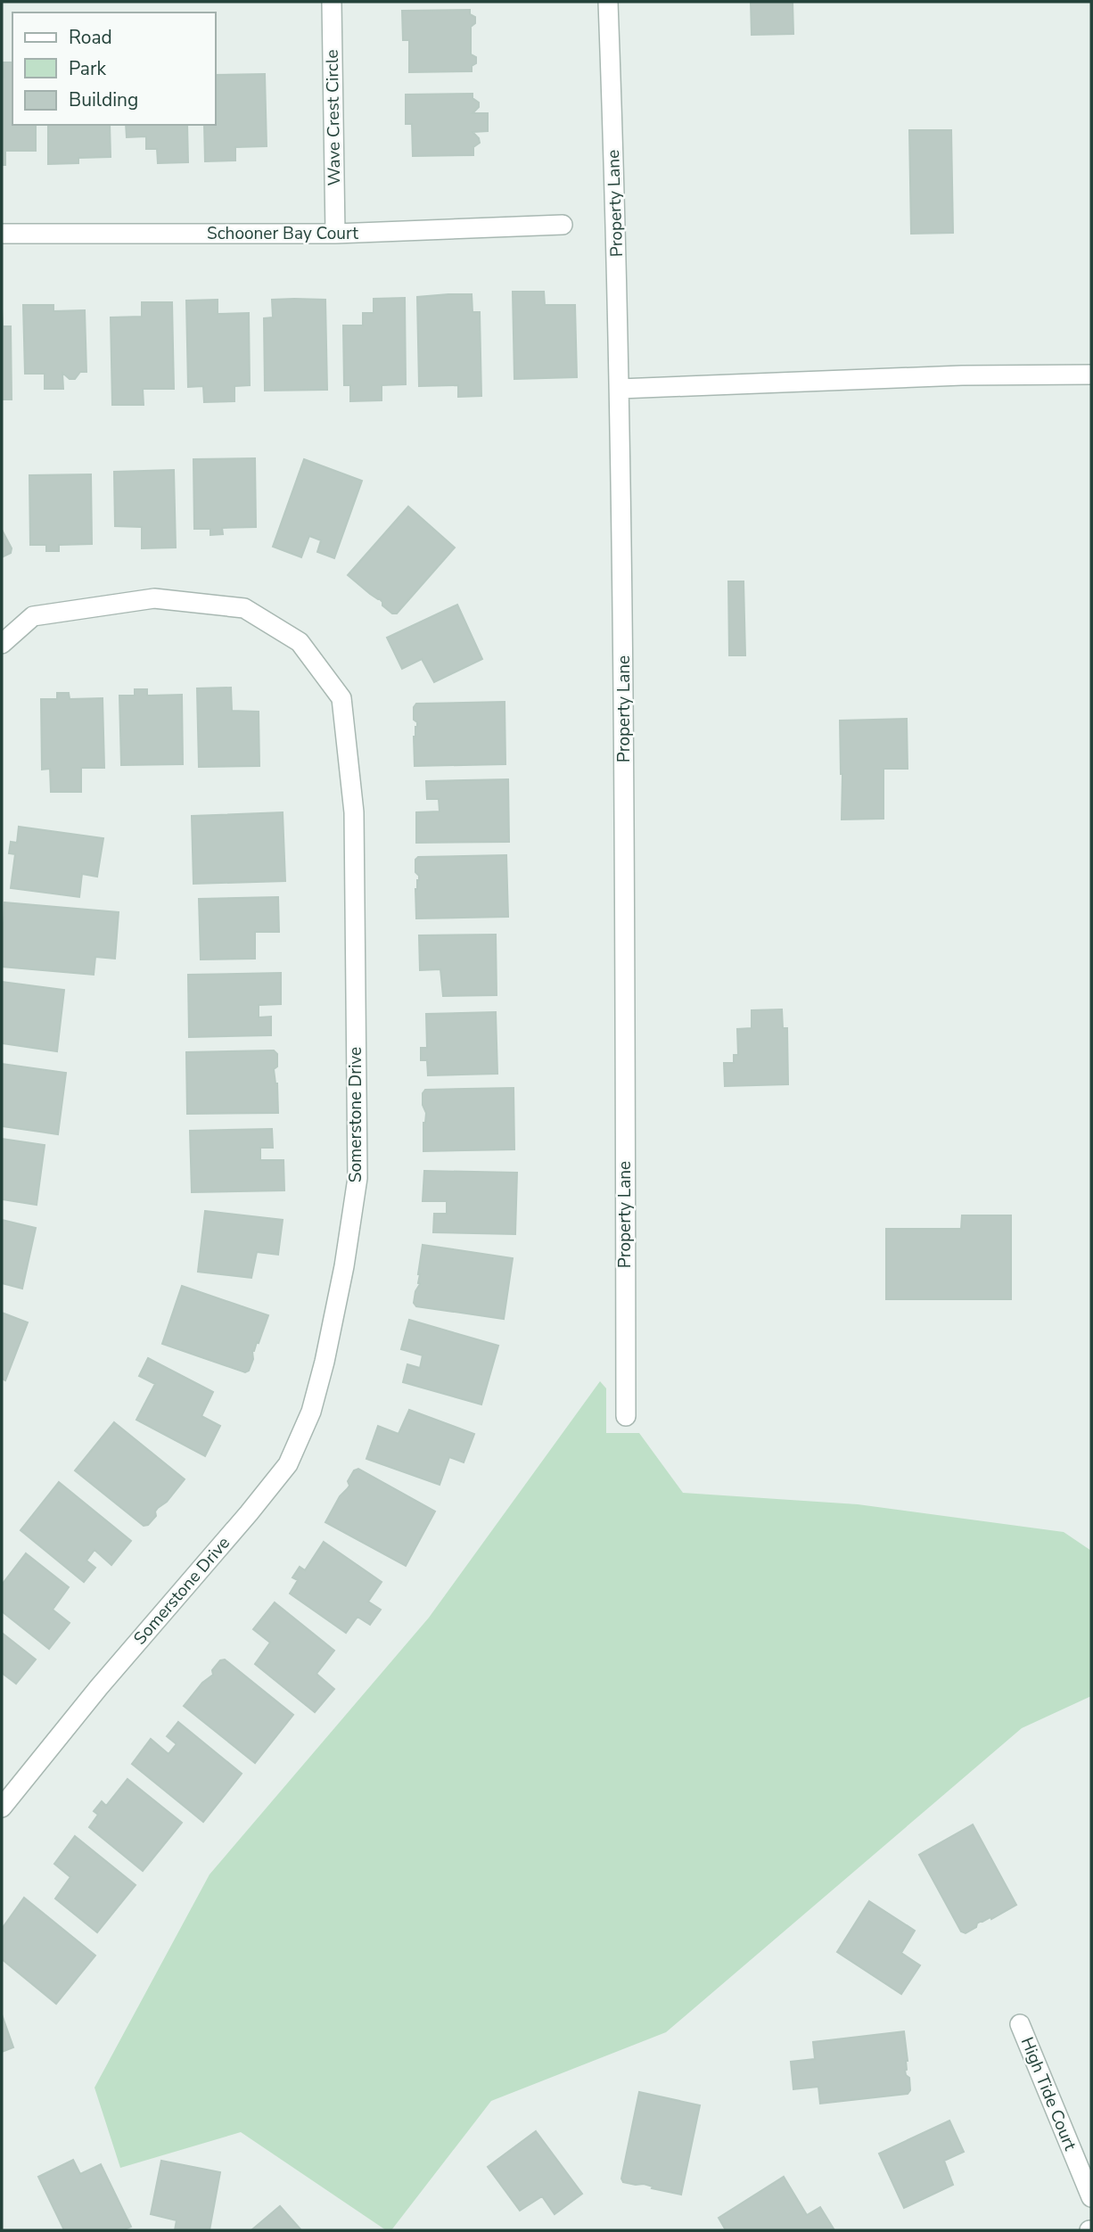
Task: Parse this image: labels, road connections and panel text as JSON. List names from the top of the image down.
{
  "streets": {
    "street": [
      "Wave Crest Circle",
      "Property Lane",
      "Schooner Bay Court",
      "Somerstone Drive",
      "High Tide Court"
    ]
  },
  "crossings": [
    ["Wave Crest Circle", "Schooner Bay Court"]
  ],
  "legend": ["Road", "Park", "Building"]
}
